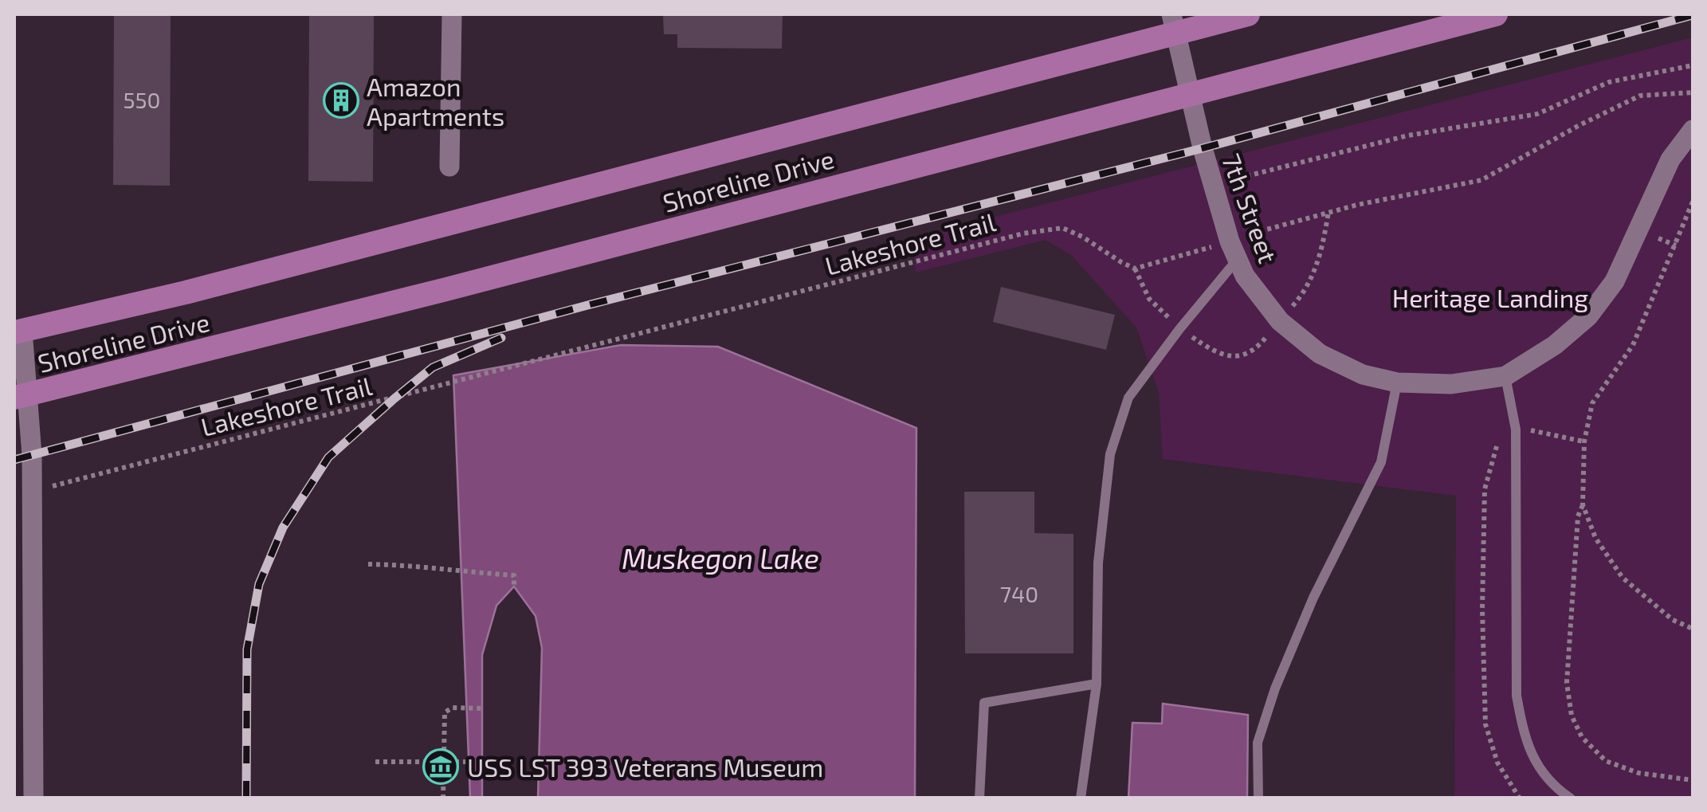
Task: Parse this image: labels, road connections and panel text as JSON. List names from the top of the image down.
{
  "streets": {
    "highway": ["Shoreline Drive"],
    "street": ["7th Street"],
    "path": ["Lakeshore Trail"]
  },
  "crossings": [
    ["Shoreline Drive", "7th Street"],
    ["7th Street", "Lakeshore Trail"]
  ],
  "water": ["Muskegon Lake"],
  "parks": ["Heritage Landing"],
  "places": {
    "building": ["Amazon Apartments"],
    "museum": ["USS LST 393 Veterans Museum"]
  },
  "house_numbers": ["550", "740"]
}
